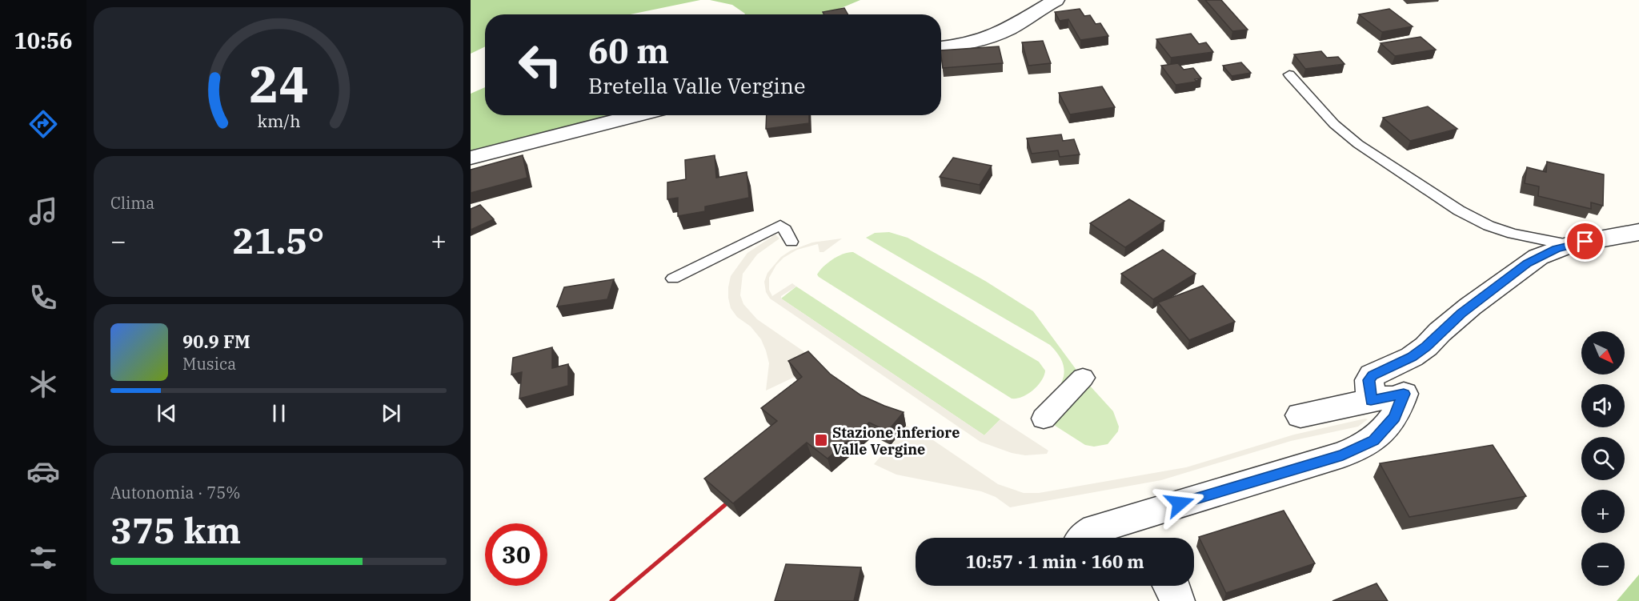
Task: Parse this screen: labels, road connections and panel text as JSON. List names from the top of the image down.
{
  "places": {
    "transit": ["Stazione inferiore Valle Vergine"]
  },
  "north": "bottom right",
  "page": {
    "tabs": "10:56",
    "turn": ["60 m", "Bretella Valle Vergine"],
    "tile": [
      "Clima",
      ["Autonomia · 75%", "375 km"]
    ],
    "heat": ["−", "21.5°", "+"],
    "song": ["90.9 FM", "Musica"],
    "map_buttons": ["+", "−"],
    "limit": "30",
    "trip": "10:57 · 1 min · 160 m",
    "gauge": ["24", "km/h"]
  }
}
